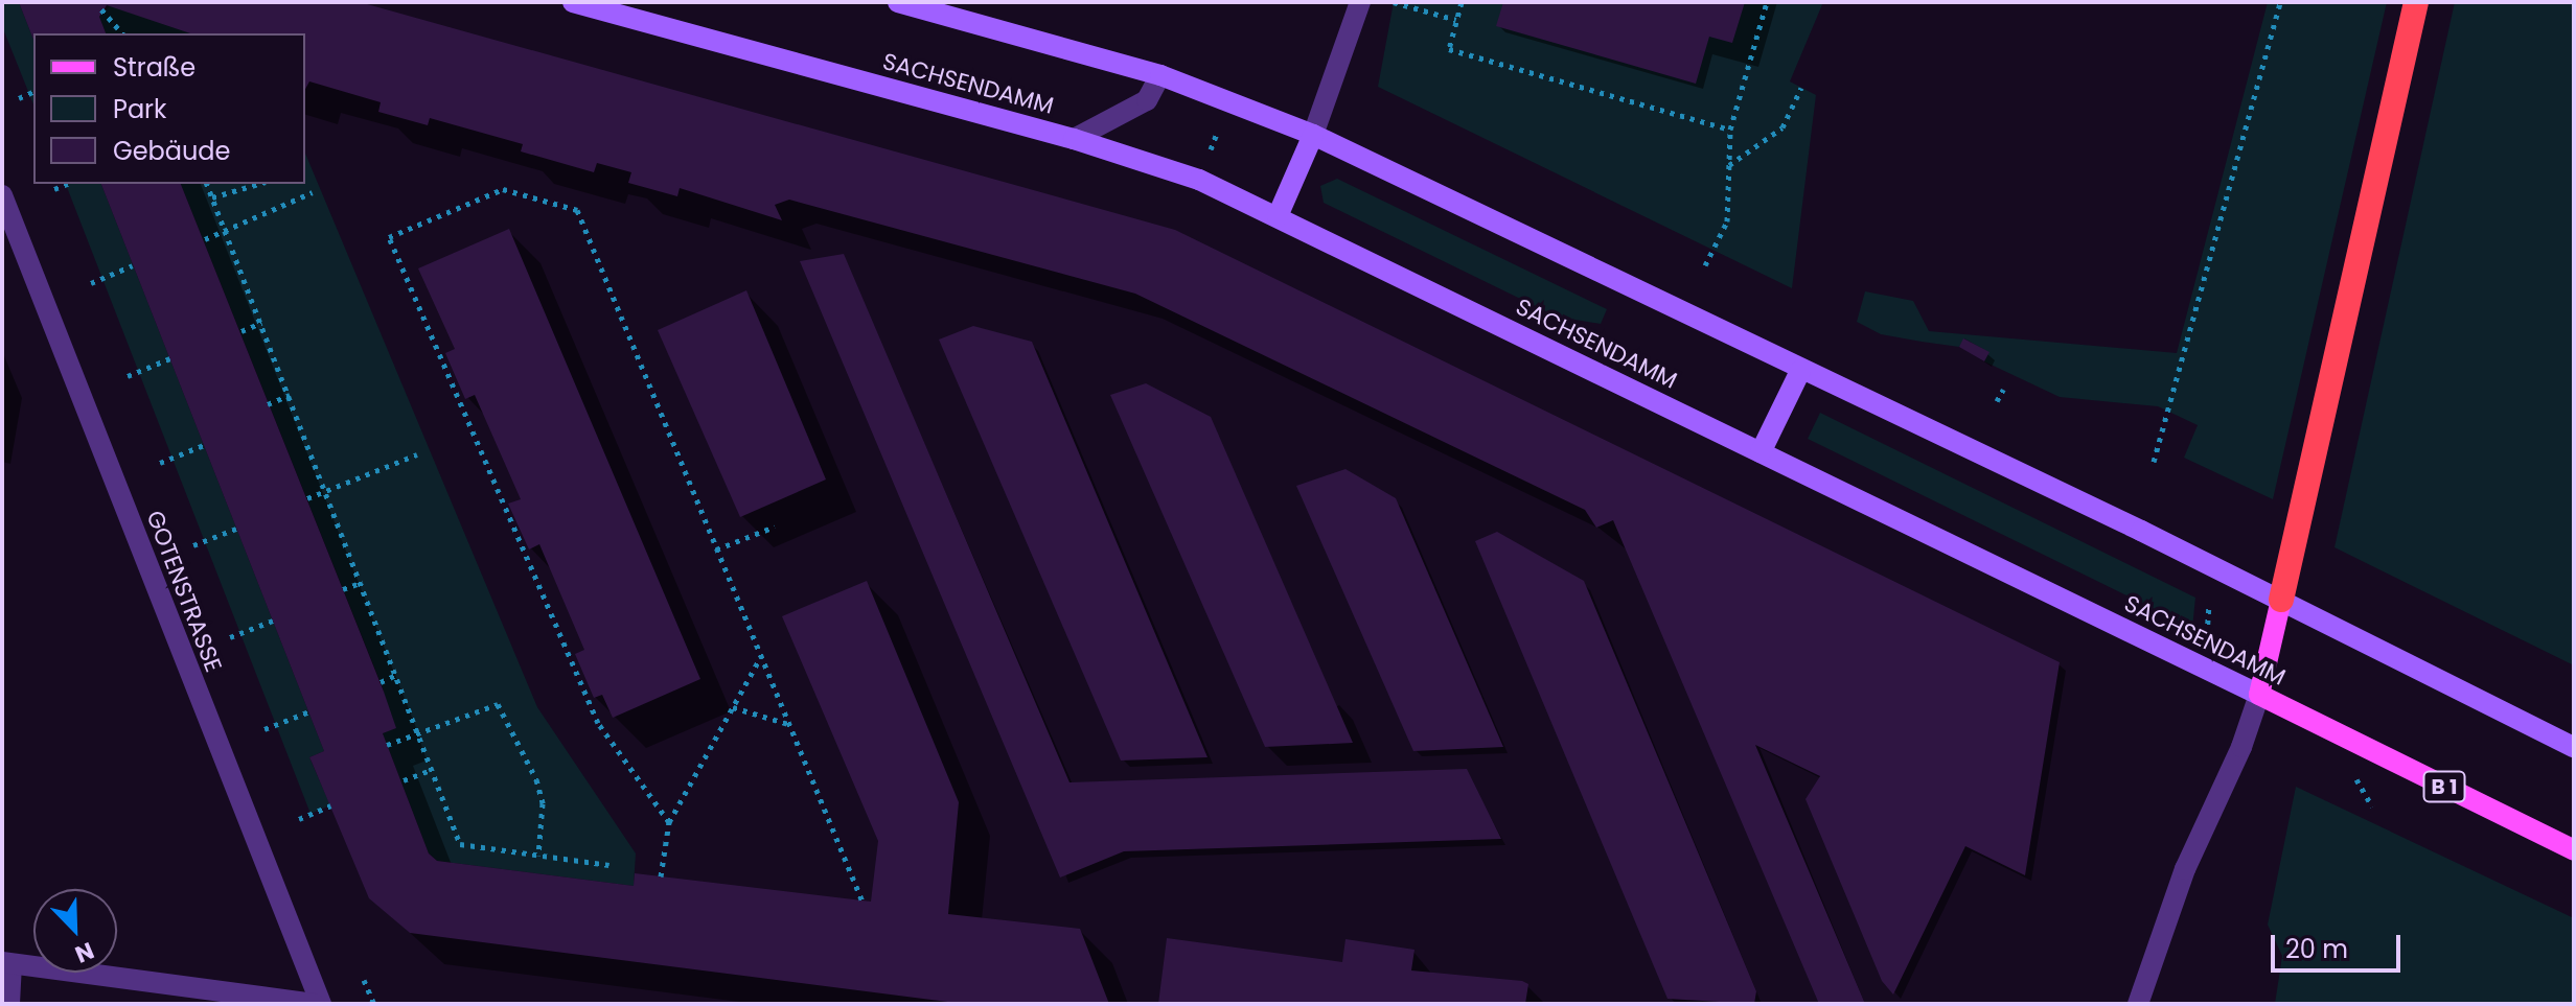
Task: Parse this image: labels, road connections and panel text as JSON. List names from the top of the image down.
{
  "streets": {
    "main road": ["SACHSENDAMM", "B 1"],
    "street": ["GOTENSTRASSE"]
  },
  "legend": ["Straße", "Park", "Gebäude"],
  "scale_bar": "20 m",
  "north": "bottom right"
}
